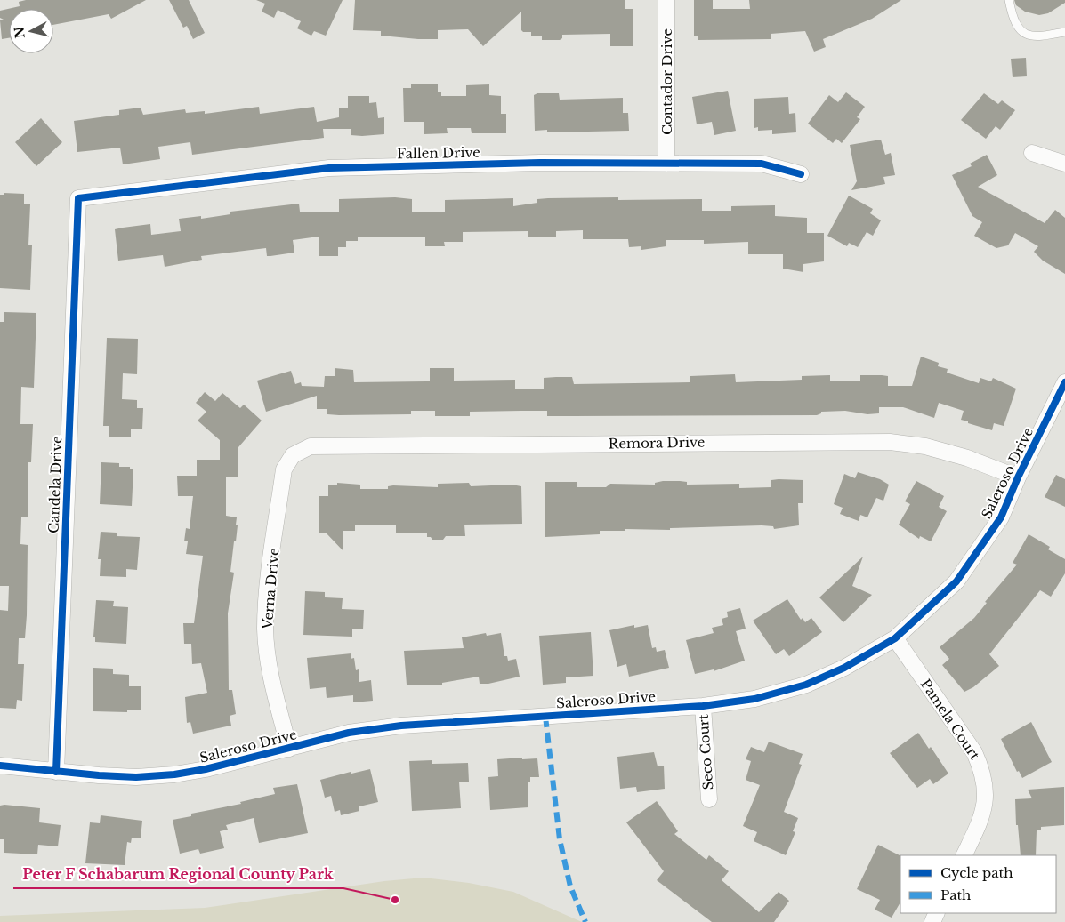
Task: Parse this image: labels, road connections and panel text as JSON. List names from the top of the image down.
{
  "streets": {
    "street": [
      "Contador Drive",
      "Fallen Drive",
      "Remora Drive",
      "Saleroso Drive",
      "Candela Drive",
      "Verna Drive",
      "Pamela Court",
      "Seco Court"
    ]
  },
  "crossings": [
    ["Contador Drive", "Fallen Drive"],
    ["Fallen Drive", "Candela Drive"],
    ["Remora Drive", "Saleroso Drive"],
    ["Remora Drive", "Verna Drive"],
    ["Saleroso Drive", "Candela Drive"],
    ["Saleroso Drive", "Verna Drive"],
    ["Saleroso Drive", "Pamela Court"],
    ["Saleroso Drive", "Seco Court"]
  ],
  "places": ["Peter F Schabarum Regional County Park"],
  "legend": ["Cycle path", "Path"],
  "north": "left"
}
